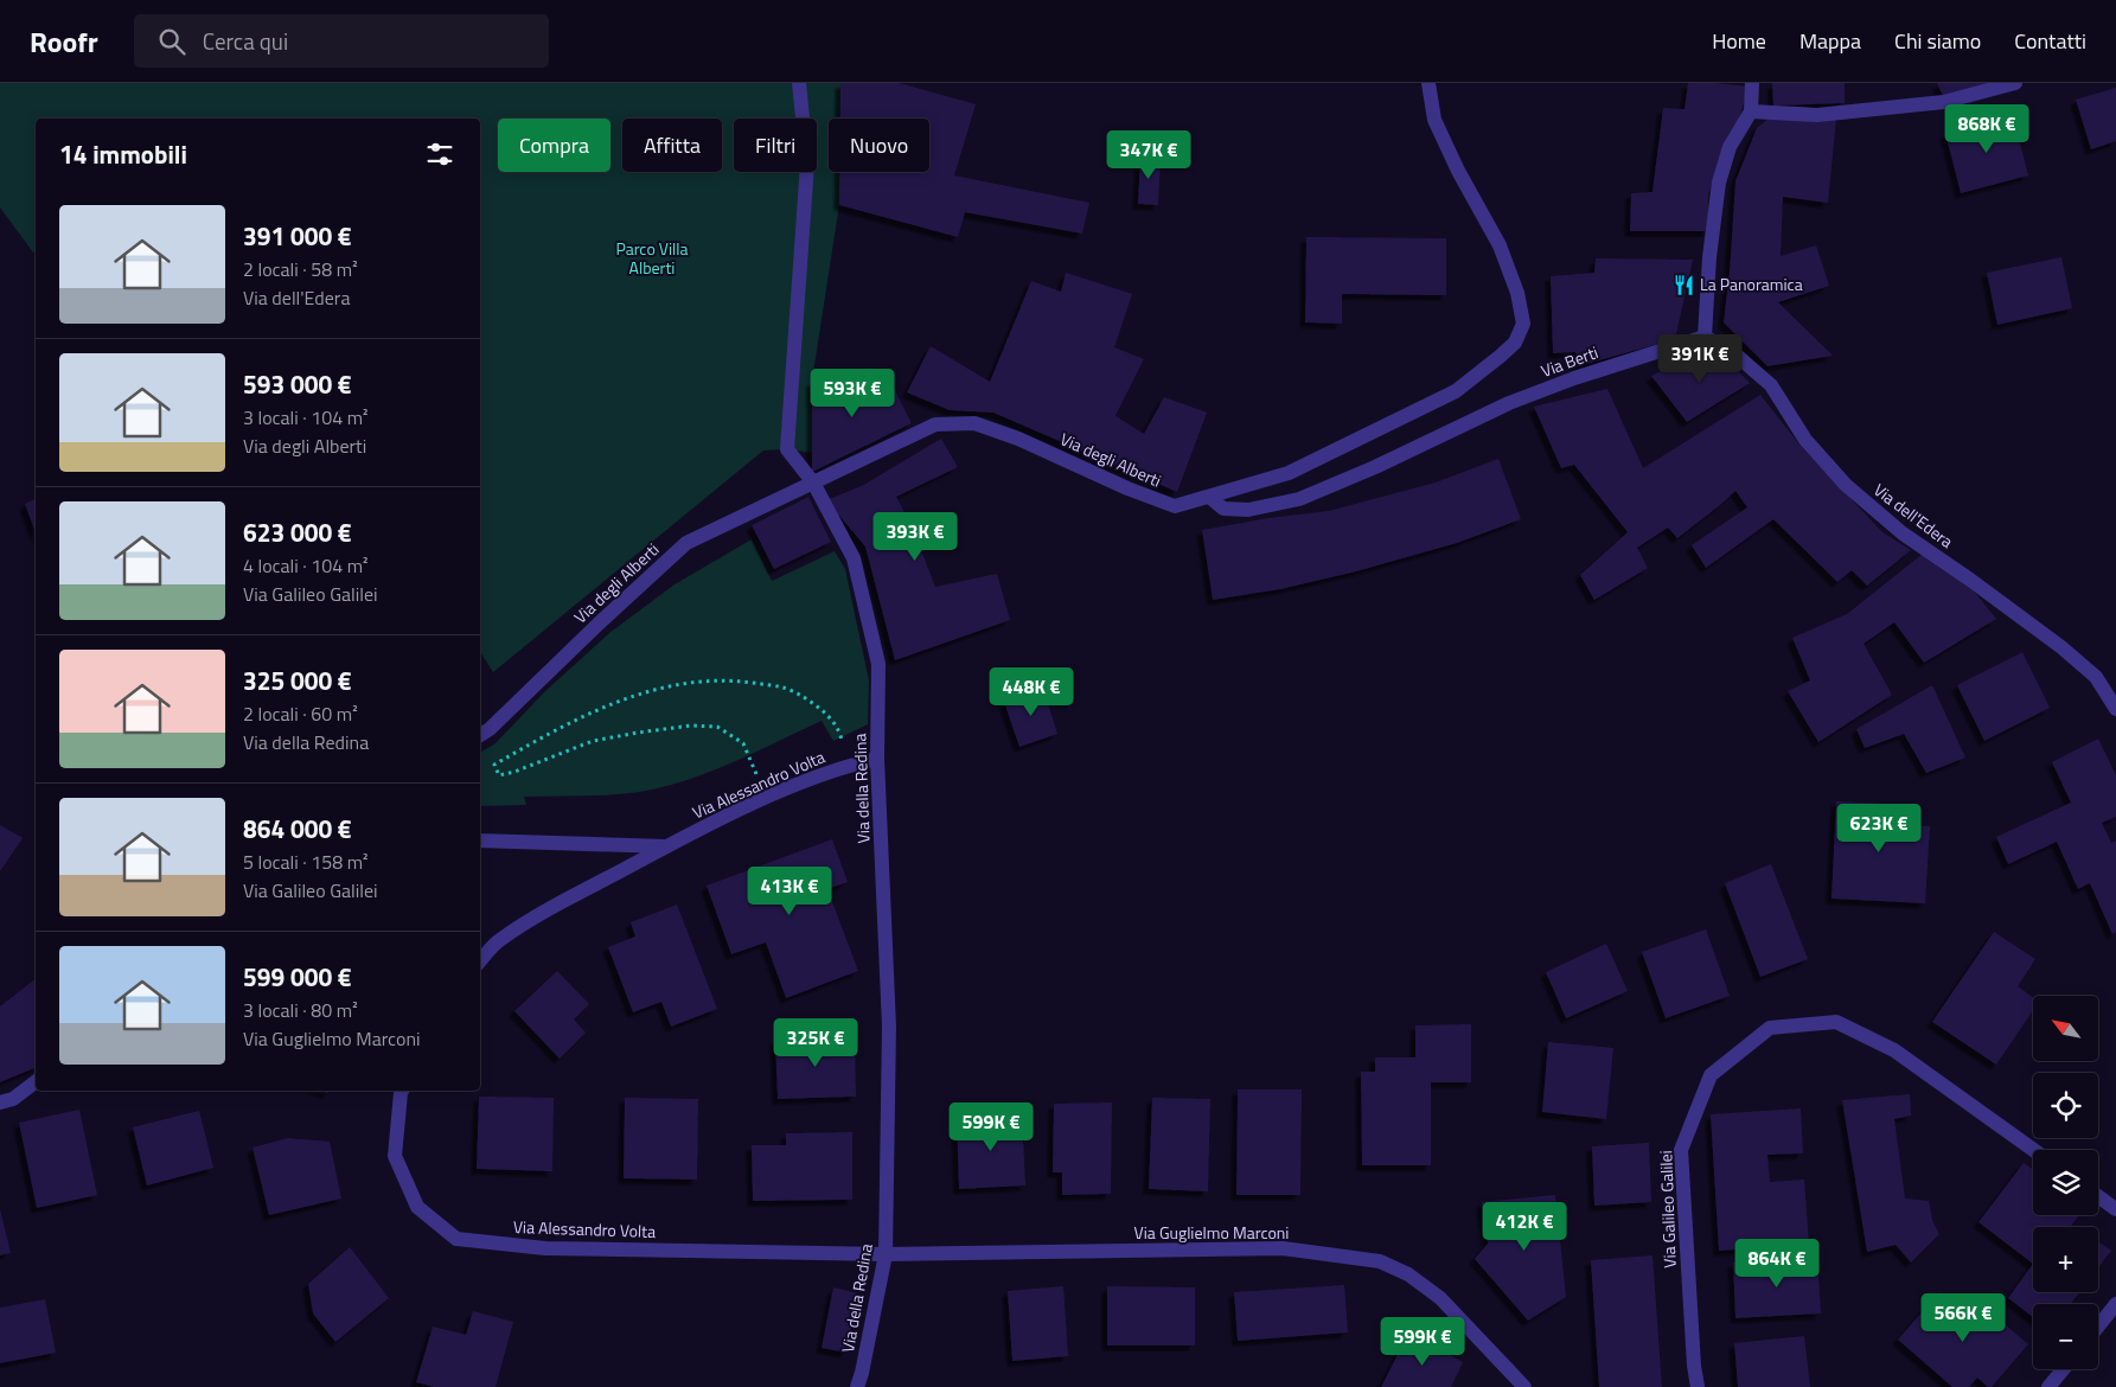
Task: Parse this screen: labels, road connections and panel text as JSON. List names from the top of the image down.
{
  "streets": {
    "street": [
      "Via Berti",
      "Via degli Alberti",
      "Via dell'Edera",
      "Via Alessandro Volta",
      "Via della Redina",
      "Via Galileo Galilei",
      "Via Guglielmo Marconi"
    ]
  },
  "crossings": [
    ["Via Berti", "Via degli Alberti"],
    ["Via Berti", "Via dell'Edera"],
    ["Via degli Alberti", "Via della Redina"],
    ["Via Alessandro Volta", "Via della Redina"],
    ["Via Alessandro Volta", "Via Guglielmo Marconi"],
    ["Via della Redina", "Via Guglielmo Marconi"]
  ],
  "parks": ["Parco Villa Alberti"],
  "places": {
    "restaurant": ["La Panoramica"]
  },
  "north": "top left",
  "page": {
    "header": "Roofr",
    "search": "Cerca qui",
    "nav": [
      "Home",
      "Mappa",
      "Chi siamo",
      "Contatti"
    ],
    "price": [
      "868K €",
      "347K €",
      "391K €",
      "593K €",
      "393K €",
      "448K €",
      "623K €",
      "413K €",
      "325K €",
      "599K €",
      "412K €",
      "864K €",
      "566K €",
      "599K €"
    ],
    "chip": [
      "Compra",
      "Affitta",
      "Filtri",
      "Nuovo"
    ],
    "heading": "14 immobili",
    "list": [
      {
        "name": "391 000 €",
        "note": "2 locali · 58 m² · Via dell'Edera"
      },
      {
        "name": "593 000 €",
        "note": "3 locali · 104 m² · Via degli Alberti"
      },
      {
        "name": "623 000 €",
        "note": "4 locali · 104 m² · Via Galileo Galilei"
      },
      {
        "name": "325 000 €",
        "note": "2 locali · 60 m² · Via della Redina"
      },
      {
        "name": "864 000 €",
        "note": "5 locali · 158 m² · Via Galileo Galilei"
      },
      {
        "name": "599 000 €",
        "note": "3 locali · 80 m² · Via Guglielmo Marconi"
      }
    ],
    "map_buttons": ["+", "−"]
  }
}
